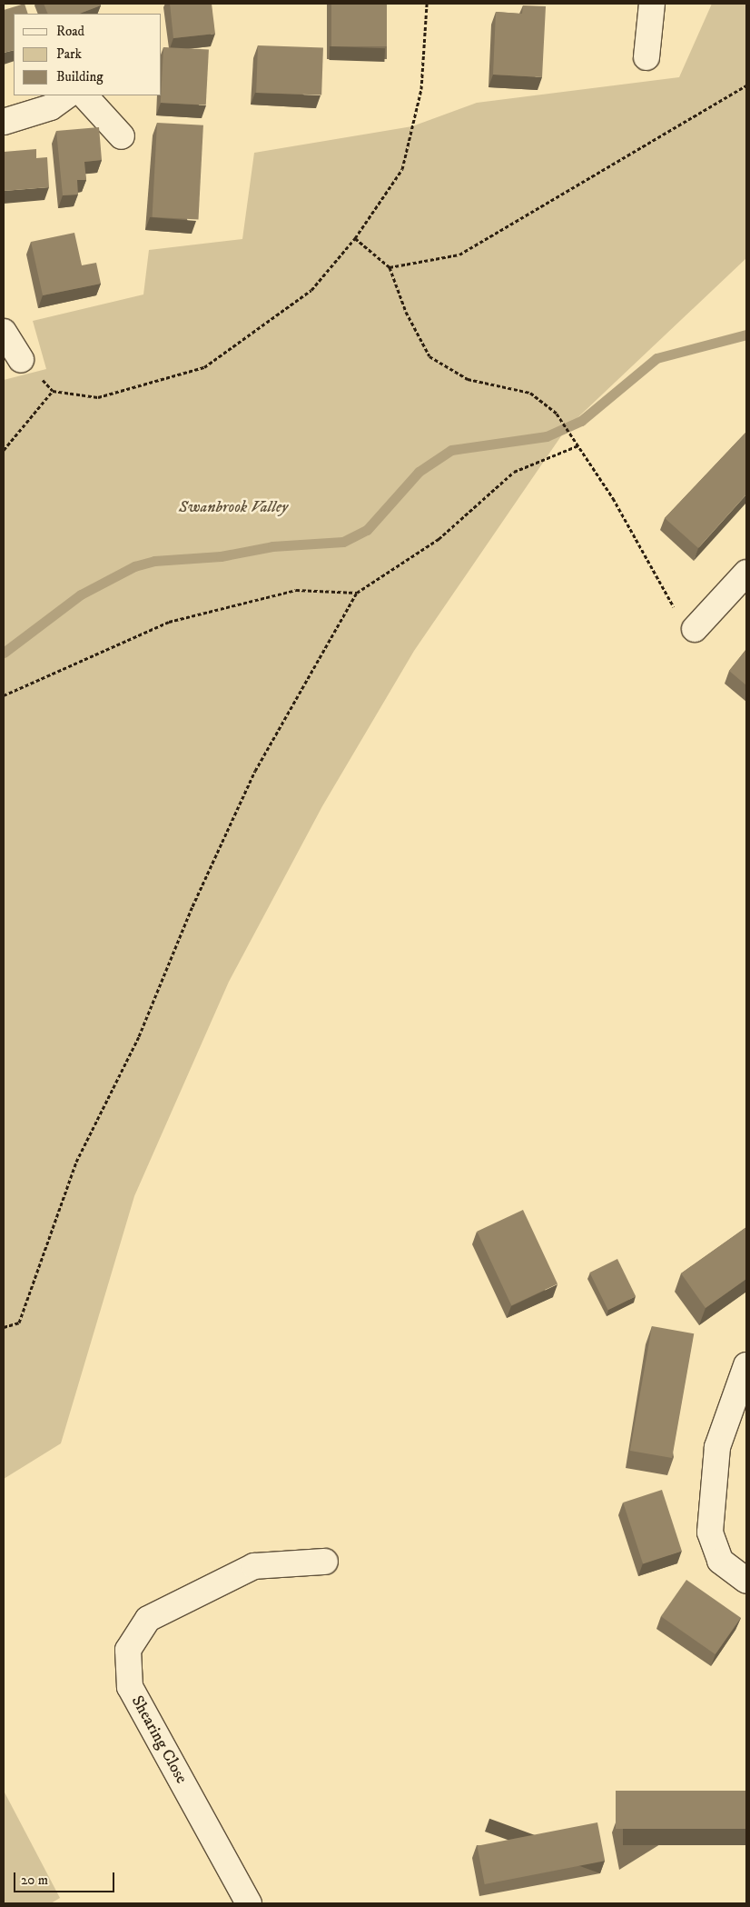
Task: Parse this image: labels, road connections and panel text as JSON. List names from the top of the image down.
{
  "streets": {
    "street": ["Shearing Close"]
  },
  "parks": ["Swanbrook Valley"],
  "legend": ["Road", "Park", "Building"],
  "scale_bar": "20 m"
}
